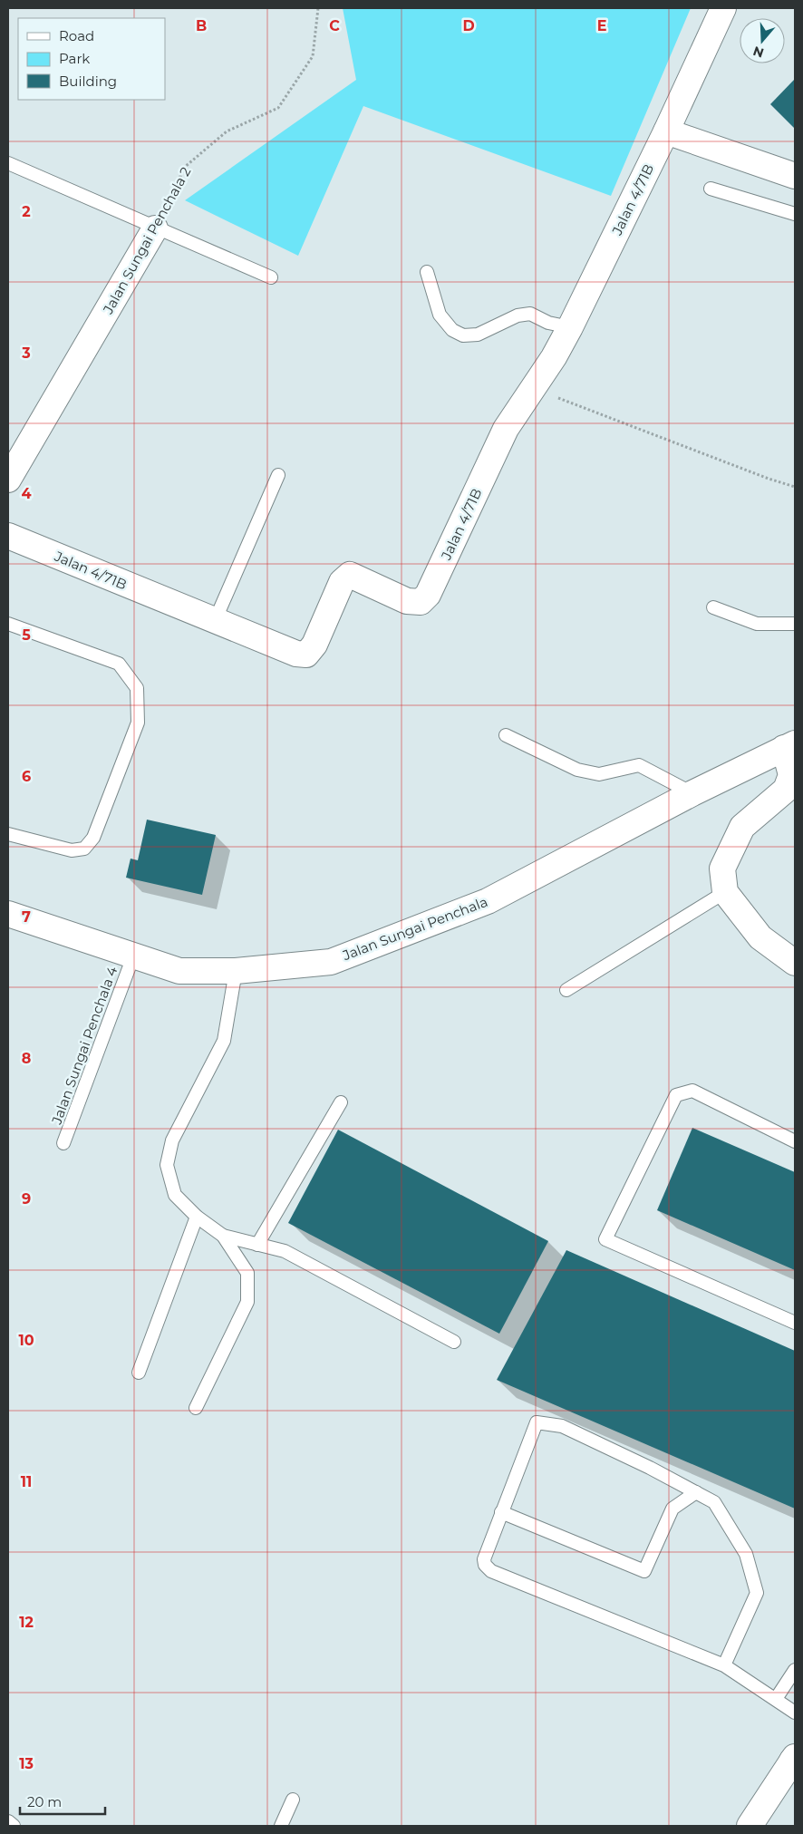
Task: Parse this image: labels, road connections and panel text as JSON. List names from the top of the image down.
{
  "streets": {
    "street": ["Jalan 4/71B", "Jalan Sungai Penchala 2", "Jalan Sungai Penchala"],
    "lane": ["Jalan Sungai Penchala 4"]
  },
  "crossings": [
    ["Jalan Sungai Penchala", "Jalan Sungai Penchala 4"]
  ],
  "legend": ["Road", "Park", "Building"],
  "scale_bar": "20 m",
  "north": "bottom",
  "grid": {
    "columns": [
      "B",
      "C",
      "D",
      "E"
    ],
    "rows": [
      "2",
      "3",
      "4",
      "5",
      "6",
      "7",
      "8",
      "9",
      "10",
      "11",
      "12",
      "13"
    ]
  }
}
